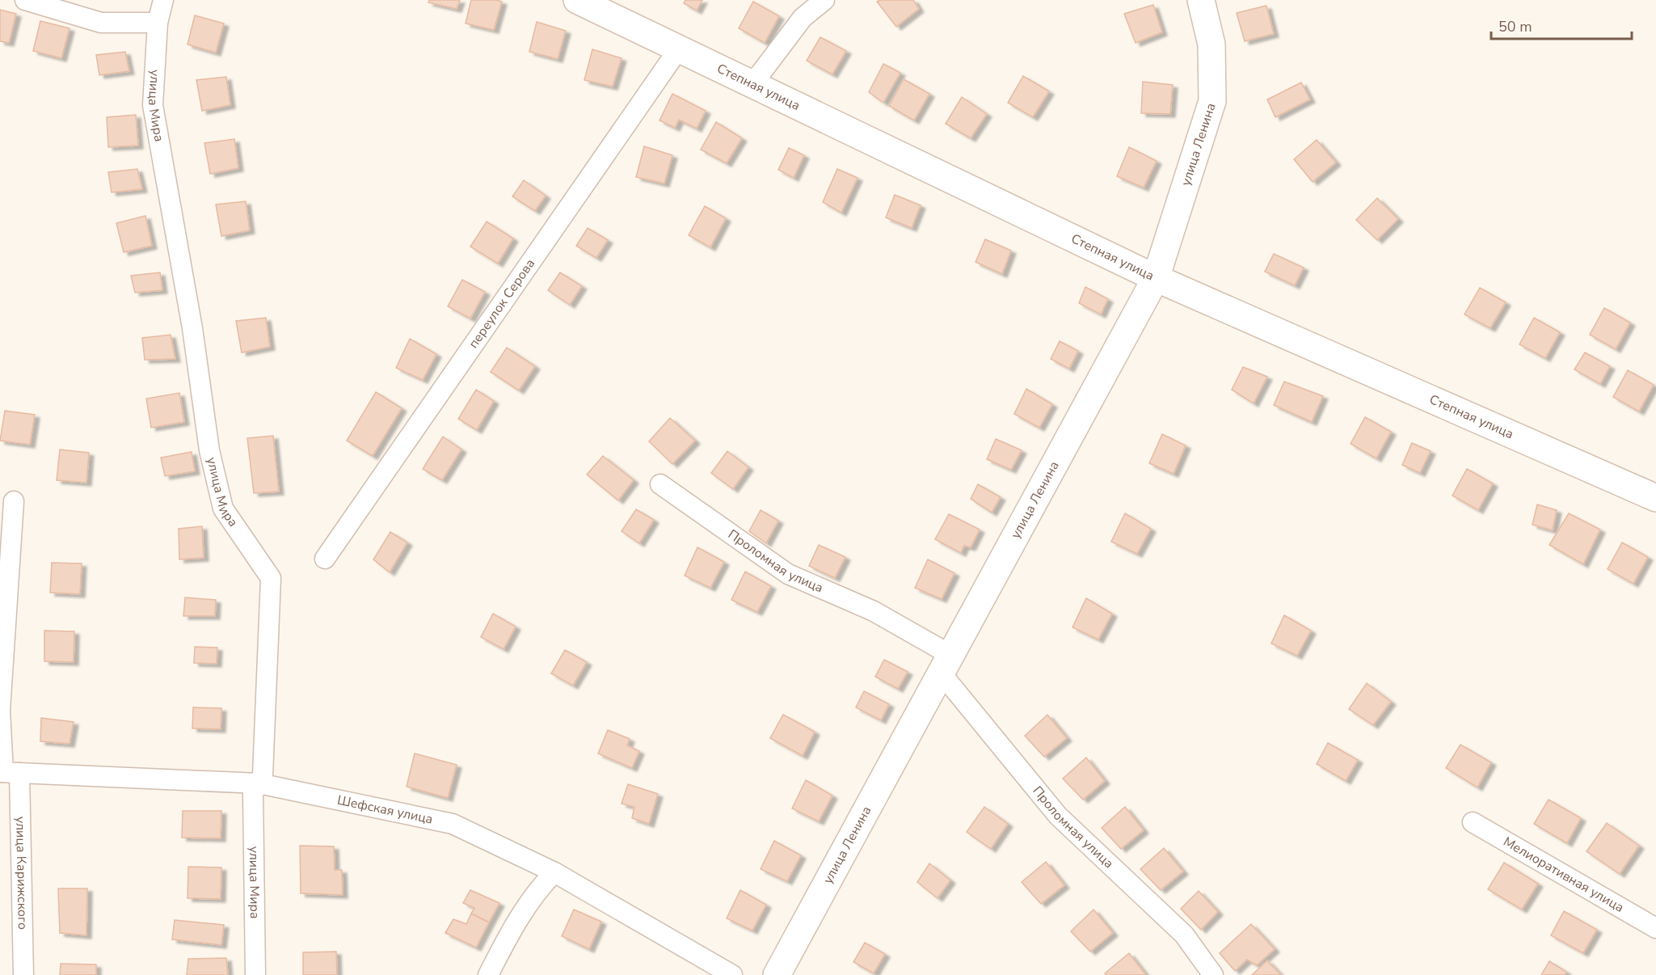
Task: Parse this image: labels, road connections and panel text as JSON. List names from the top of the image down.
{
  "streets": {
    "main road": ["Степная улица", "улица Ленина"],
    "street": [
      "улица Мира",
      "переулок Серова",
      "Проломная улица",
      "Шефская улица",
      "улица Карижского",
      "Мелиоративная улица"
    ]
  },
  "crossings": [
    ["Степная улица", "улица Ленина"],
    ["Степная улица", "переулок Серова"],
    ["улица Мира", "Шефская улица"],
    ["улица Ленина", "Проломная улица"],
    ["Шефская улица", "улица Карижского"]
  ],
  "scale_bar": "50 m"
}
